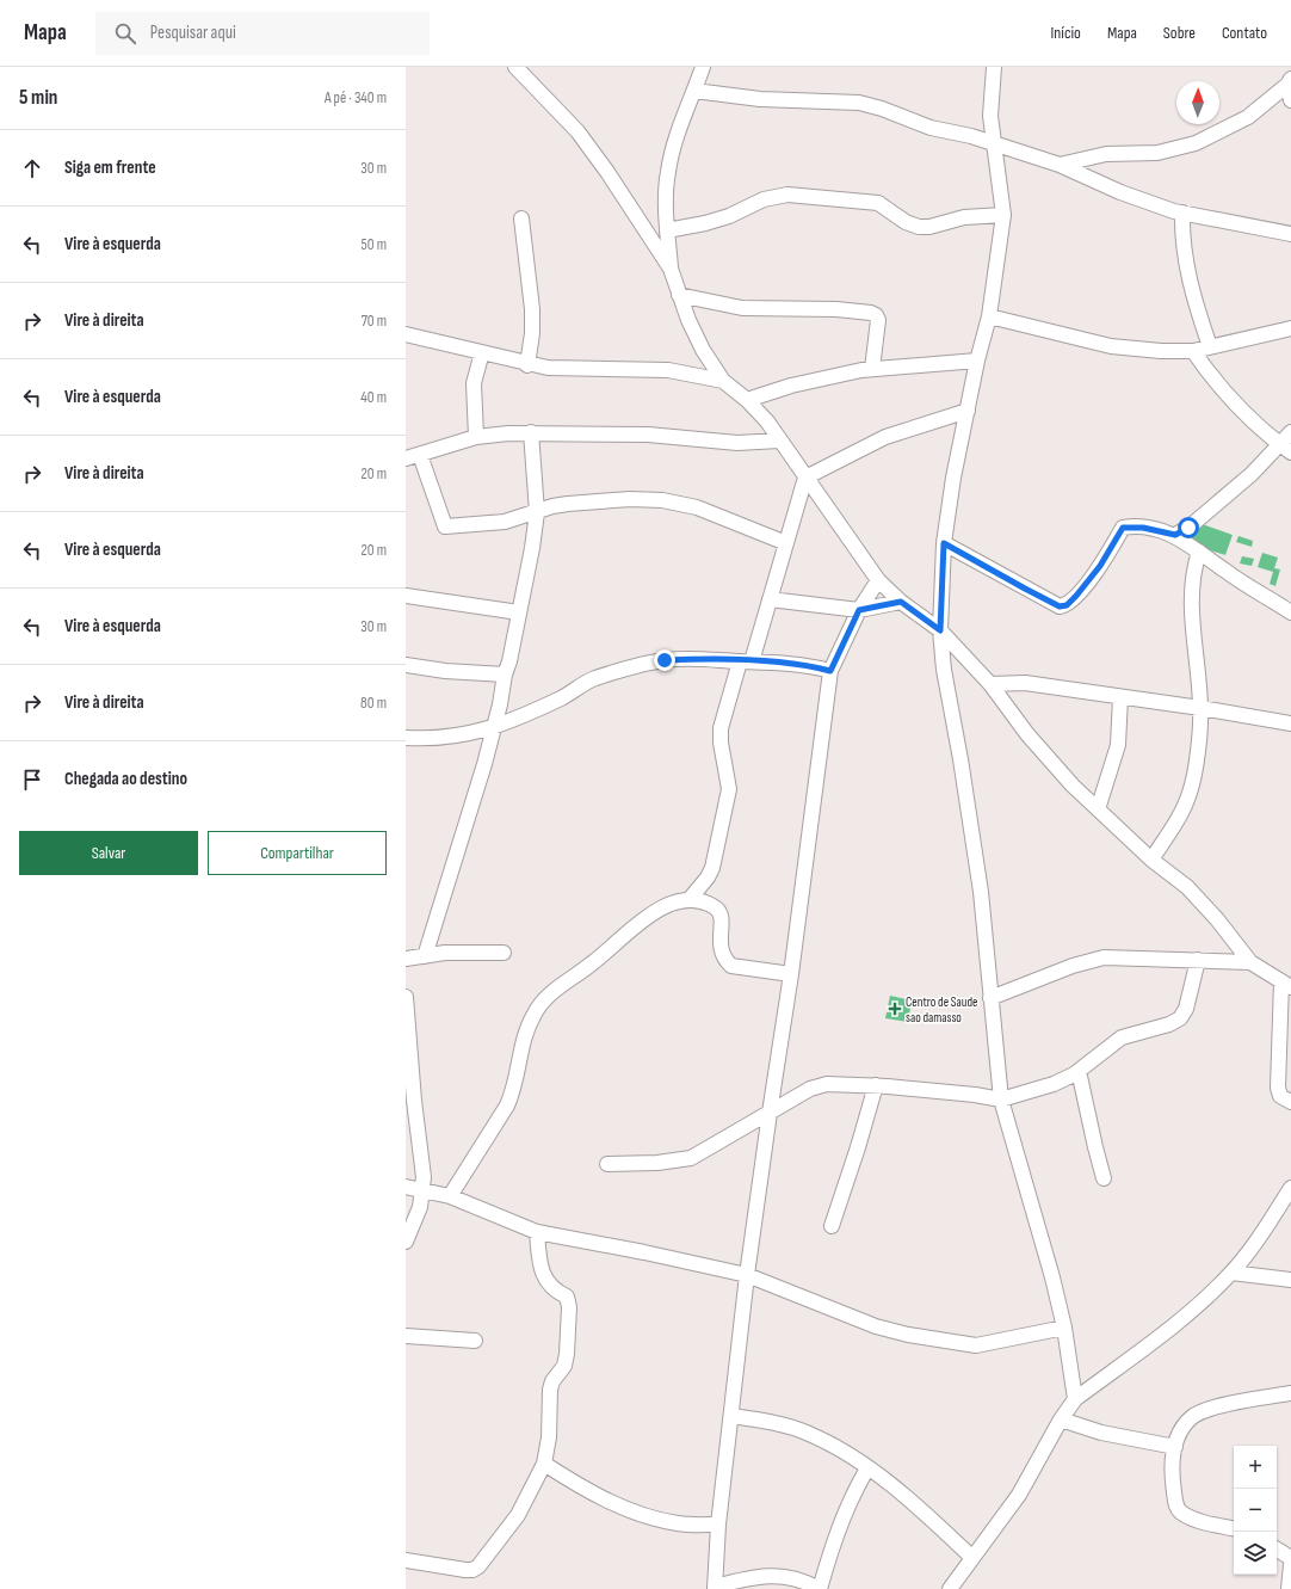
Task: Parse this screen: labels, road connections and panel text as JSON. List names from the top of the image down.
{
  "places": {
    "health": ["Centro de Saude sao damasso"]
  },
  "north": "top",
  "page": {
    "header": "Mapa",
    "search": "Pesquisar aqui",
    "nav": [
      "Início",
      "Mapa",
      "Sobre",
      "Contato"
    ],
    "heading": ["5 min", "A pé · 340 m"],
    "list": [
      ["Siga em frente", "30 m"],
      ["Vire à esquerda", "50 m"],
      ["Vire à direita", "70 m"],
      ["Vire à esquerda", "40 m"],
      ["Vire à direita", "20 m"],
      ["Vire à esquerda", "20 m"],
      ["Vire à esquerda", "30 m"],
      ["Vire à direita", "80 m"],
      "Chegada ao destino"
    ],
    "buttons": ["Salvar", "Compartilhar"],
    "map_buttons": ["+", "−"]
  }
}
